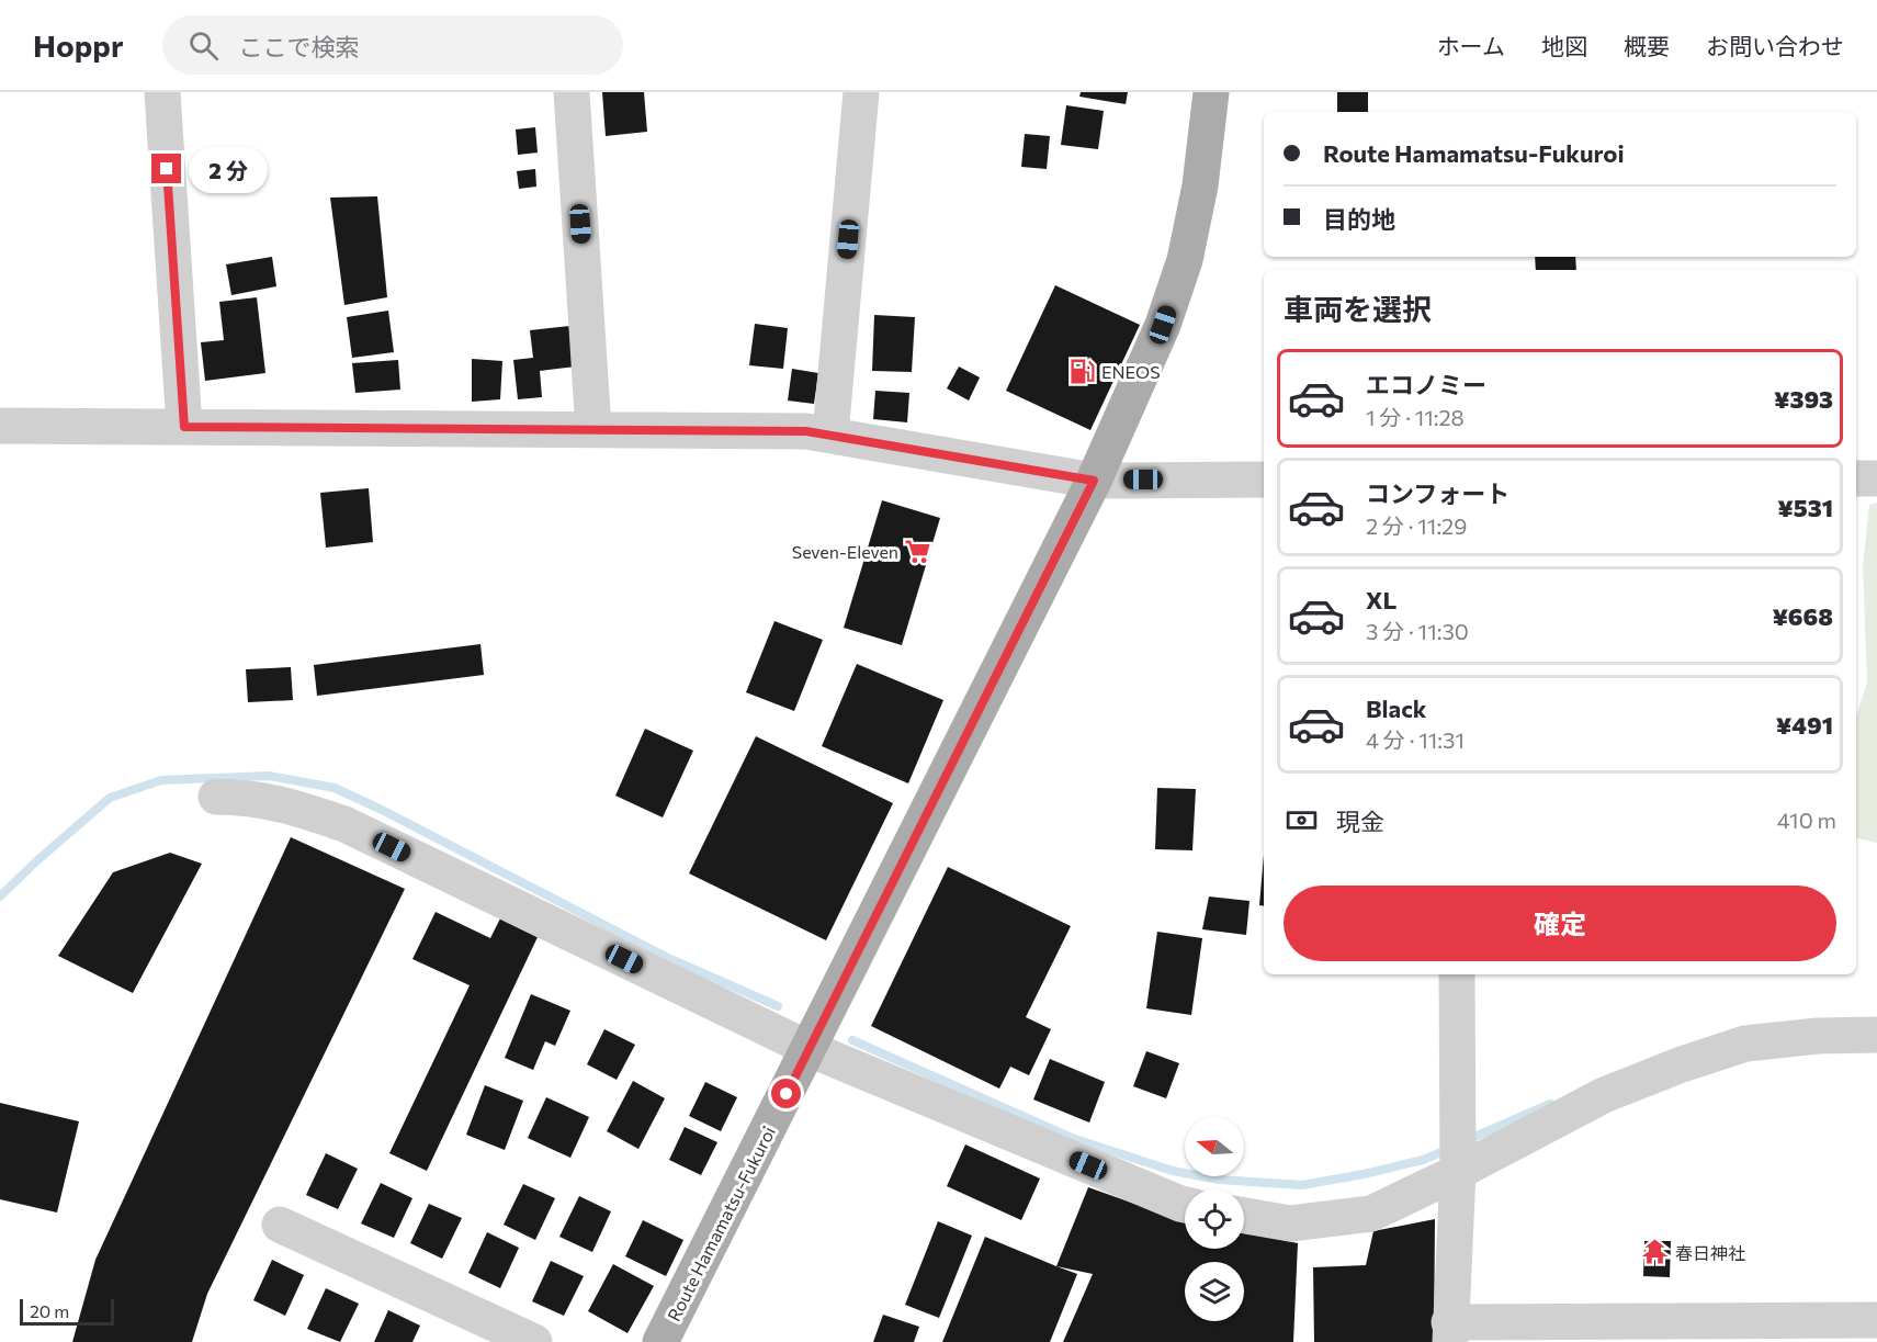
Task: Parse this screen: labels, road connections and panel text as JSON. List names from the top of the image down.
{
  "streets": {
    "main road": ["Route Hamamatsu-Fukuroi"]
  },
  "places": {
    "fuel station": ["ENEOS"],
    "supermarket": ["Seven-Eleven"],
    "temple": ["春日神社"]
  },
  "scale_bar": "20 m",
  "north": "left",
  "page": {
    "header": "Hoppr",
    "search": "ここで検索",
    "nav": [
      "ホーム",
      "地図",
      "概要",
      "お問い合わせ"
    ],
    "banner": ["Route Hamamatsu-Fukuroi", "目的地"],
    "bubble": "2 分",
    "heading": "車両を選択",
    "list": [
      {
        "name": "エコノミー",
        "note": "1 分 · 11:28",
        "value": "¥393"
      },
      {
        "name": "コンフォート",
        "note": "2 分 · 11:29",
        "value": "¥531"
      },
      {
        "name": "XL",
        "note": "3 分 · 11:30",
        "value": "¥668"
      },
      {
        "name": "Black",
        "note": "4 分 · 11:31",
        "value": "¥491"
      }
    ],
    "pay": ["現金", "410 m"],
    "buttons": "確定",
    "scale": "20 m"
  }
}
